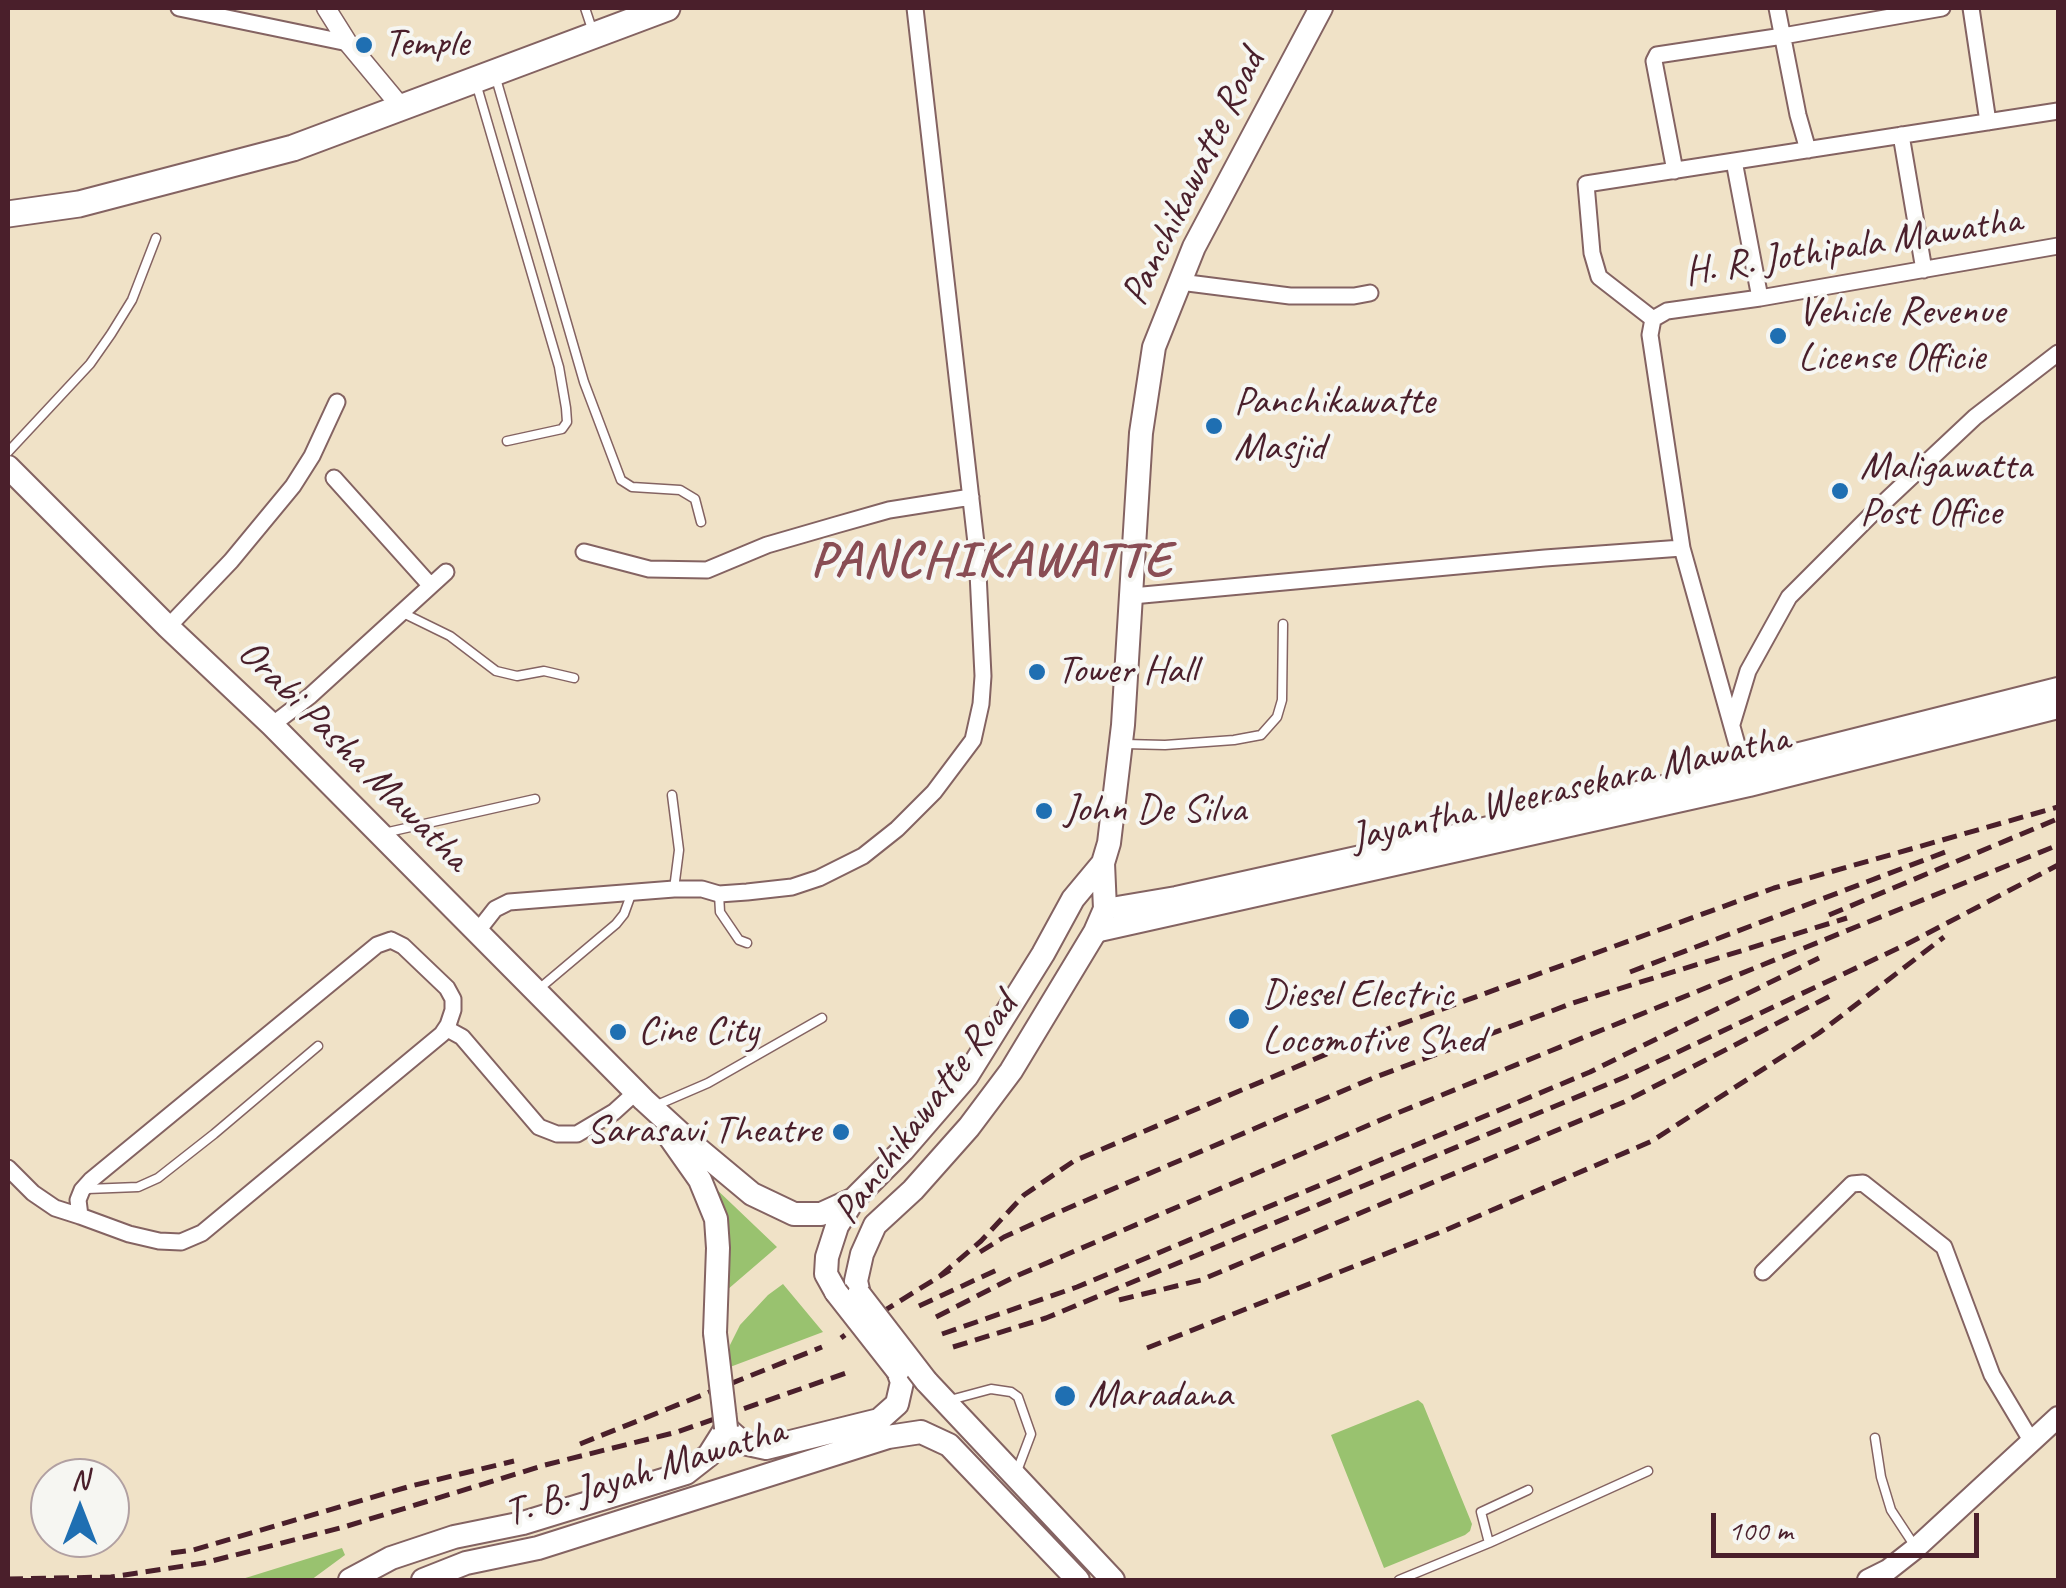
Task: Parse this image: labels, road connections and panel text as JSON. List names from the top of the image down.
{
  "streets": {
    "main road": [
      "Panchikawatte Road",
      "Orabi Pasha Mawatha",
      "Jayantha Weerasekara Mawatha",
      "T. B. Jayah Mawatha"
    ],
    "street": ["H. R. Jothipala Mawatha"]
  },
  "crossings": [
    ["Panchikawatte Road", "Orabi Pasha Mawatha"],
    ["Panchikawatte Road", "Jayantha Weerasekara Mawatha"],
    ["H. R. Jothipala Mawatha", "Jayantha Weerasekara Mawatha"]
  ],
  "districts": ["PANCHIKAWATTE"],
  "places": [
    "Temple",
    "Vehicle Revenue License Officie",
    "Panchikawatte Masjid",
    "Maligawatta Post Office",
    "Tower Hall",
    "John De Silva",
    "Diesel Electric Locomotive Shed",
    "Cine City",
    "Sarasavi Theatre",
    "Maradana"
  ],
  "scale_bar": "100 m",
  "north": "top"
}
